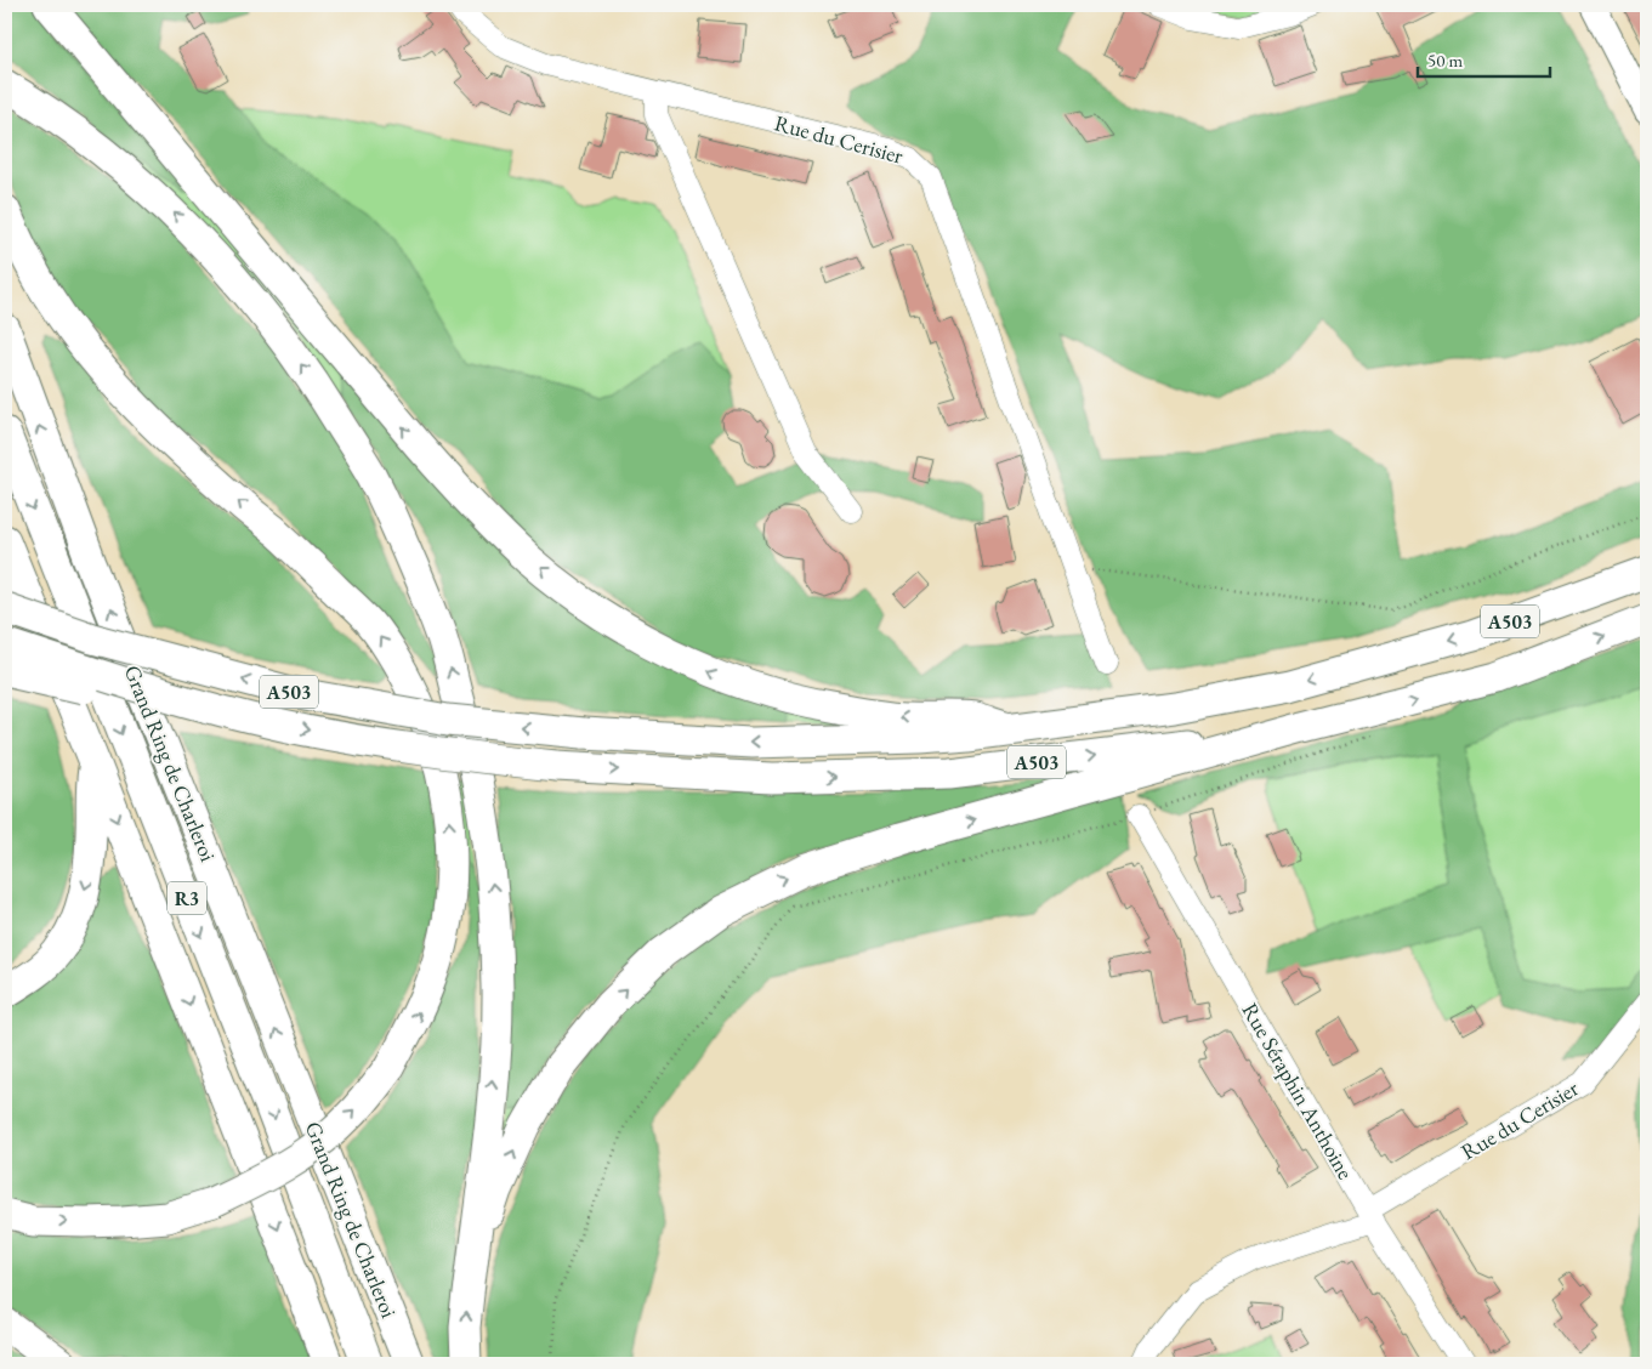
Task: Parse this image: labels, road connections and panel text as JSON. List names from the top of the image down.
{
  "streets": {
    "highway": ["A503", "Grand Ring de Charleroi", "R3"],
    "street": ["Rue du Cerisier", "Rue Séraphin Anthoine"]
  },
  "crossings": [
    ["Rue du Cerisier", "Rue Séraphin Anthoine"]
  ],
  "scale_bar": "50 m"
}
